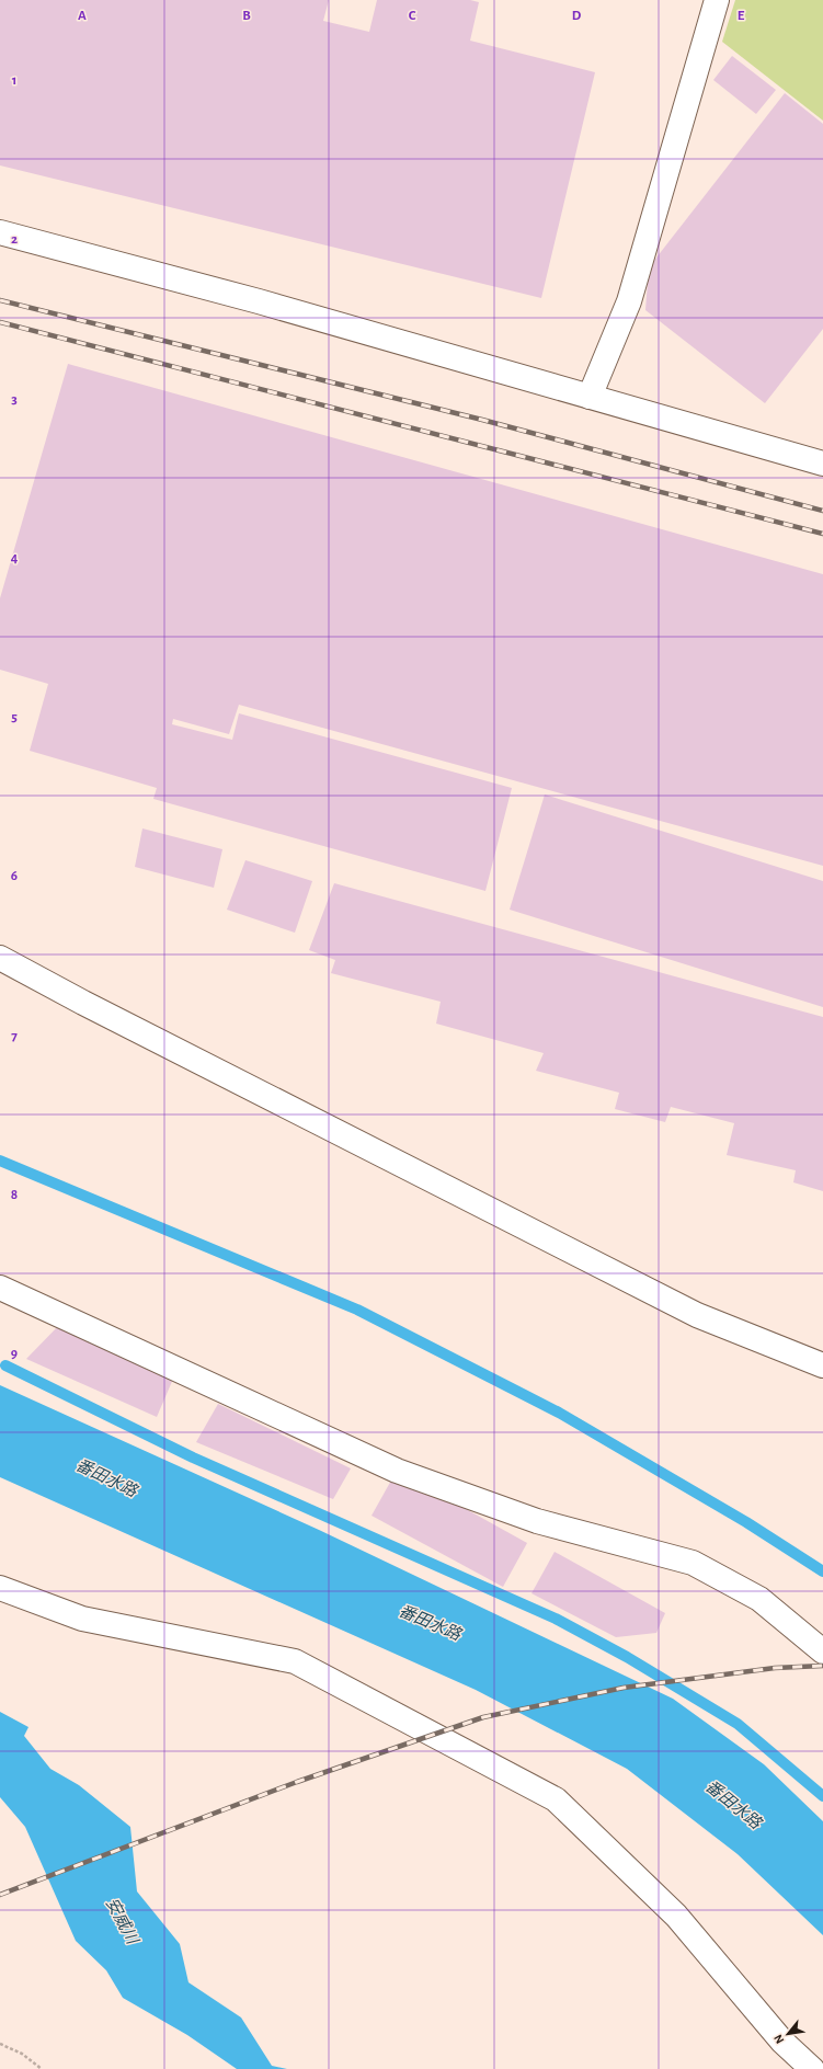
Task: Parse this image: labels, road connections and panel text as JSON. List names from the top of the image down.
{
  "water": ["番田水路", "安威川"],
  "north": "bottom left",
  "grid": {
    "columns": [
      "A",
      "B",
      "C",
      "D",
      "E"
    ],
    "rows": [
      "1",
      "2",
      "3",
      "4",
      "5",
      "6",
      "7",
      "8",
      "9"
    ]
  }
}
